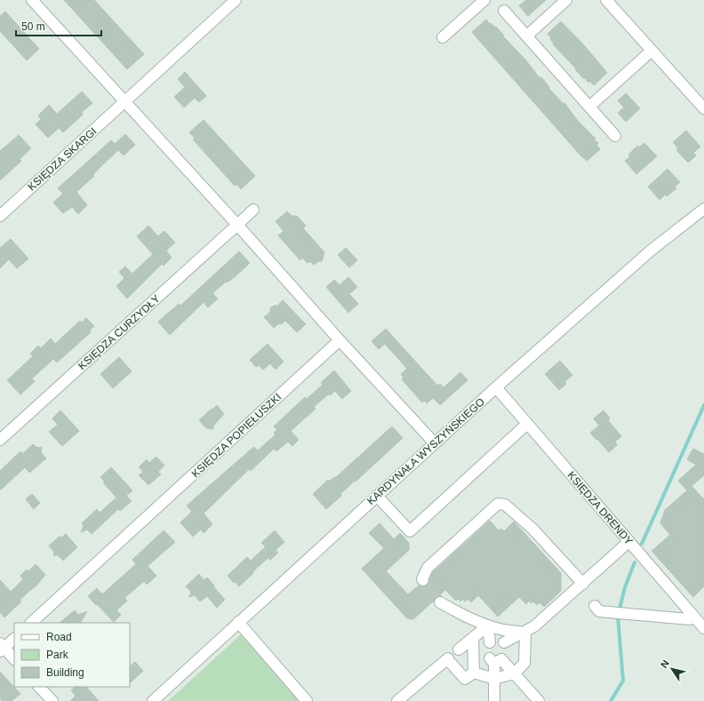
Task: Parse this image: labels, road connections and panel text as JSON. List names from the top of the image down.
{
  "streets": {
    "street": [
      "KSIĘDZA SKARGI",
      "KSIĘDZA CURZYDŁY",
      "KSIĘDZA POPIEŁUSZKI",
      "KARDYNAŁA WYSZYŃSKIEGO",
      "KSIĘDZA DRENDY"
    ]
  },
  "crossings": [
    ["KARDYNAŁA WYSZYŃSKIEGO", "KSIĘDZA DRENDY"]
  ],
  "legend": ["Road", "Park", "Building"],
  "scale_bar": "50 m",
  "north": "top left"
}
